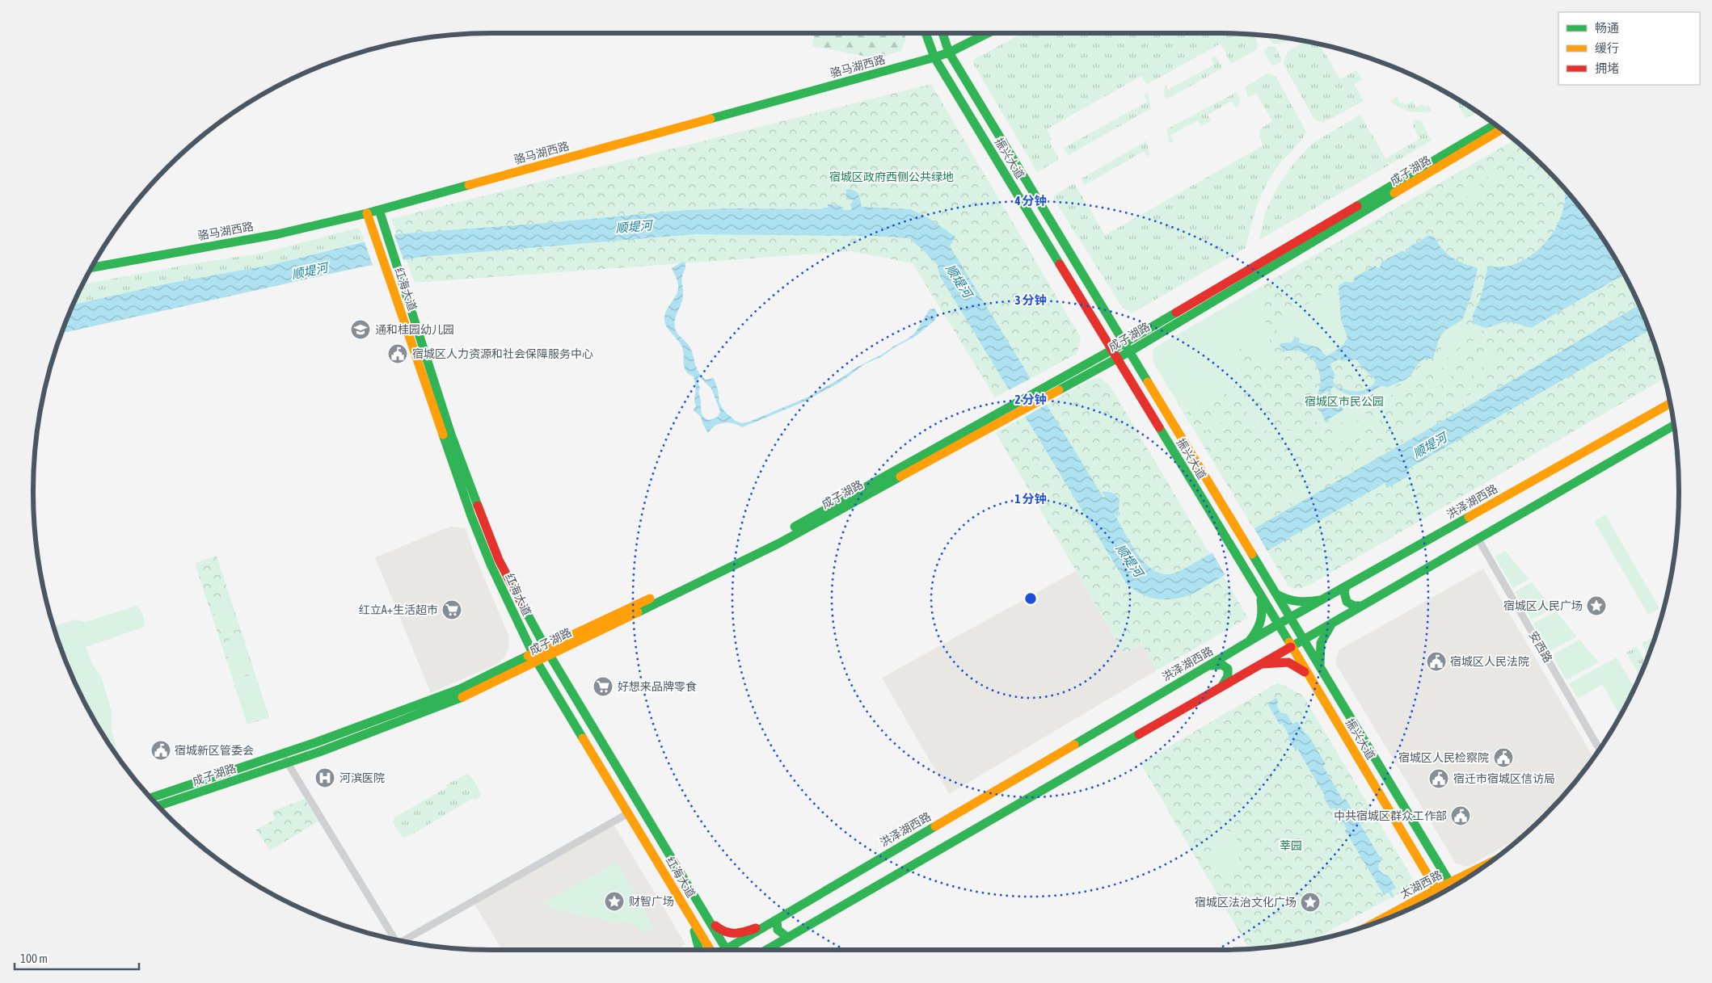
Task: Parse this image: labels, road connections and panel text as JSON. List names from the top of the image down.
{
  "streets": {
    "main road": [
      "骆马湖西路",
      "振兴大道",
      "成子湖路",
      "红海大道",
      "洪泽湖西路",
      "太湖西路"
    ],
    "street": ["安西路"]
  },
  "crossings": [
    ["骆马湖西路", "振兴大道"],
    ["骆马湖西路", "红海大道"],
    ["振兴大道", "成子湖路"],
    ["振兴大道", "洪泽湖西路"],
    ["振兴大道", "太湖西路"],
    ["成子湖路", "红海大道"]
  ],
  "water": ["顺堤河"],
  "parks": ["宿城区政府西侧公共绿地", "宿城区市民公园", "莘园"],
  "places": {
    "school or university": ["通和桂园幼儿园"],
    "public building": [
      "宿城区人力资源和社会保障服务中心",
      "宿城区人民法院",
      "宿城新区管委会",
      "宿城区人民检察院",
      "宿迁市宿城区信访局",
      "中共宿城区群众工作部"
    ],
    "place": ["宿城区人民广场", "财智广场", "宿城区法治文化广场"],
    "supermarket": ["红立A+生活超市", "好想来品牌零食"],
    "hospital": ["河滨医院"]
  },
  "legend": ["畅通", "缓行", "拥堵"],
  "scale_bar": "100 m",
  "rings": [
    "4 分钟",
    "3 分钟",
    "2 分钟",
    "1 分钟"
  ]
}
